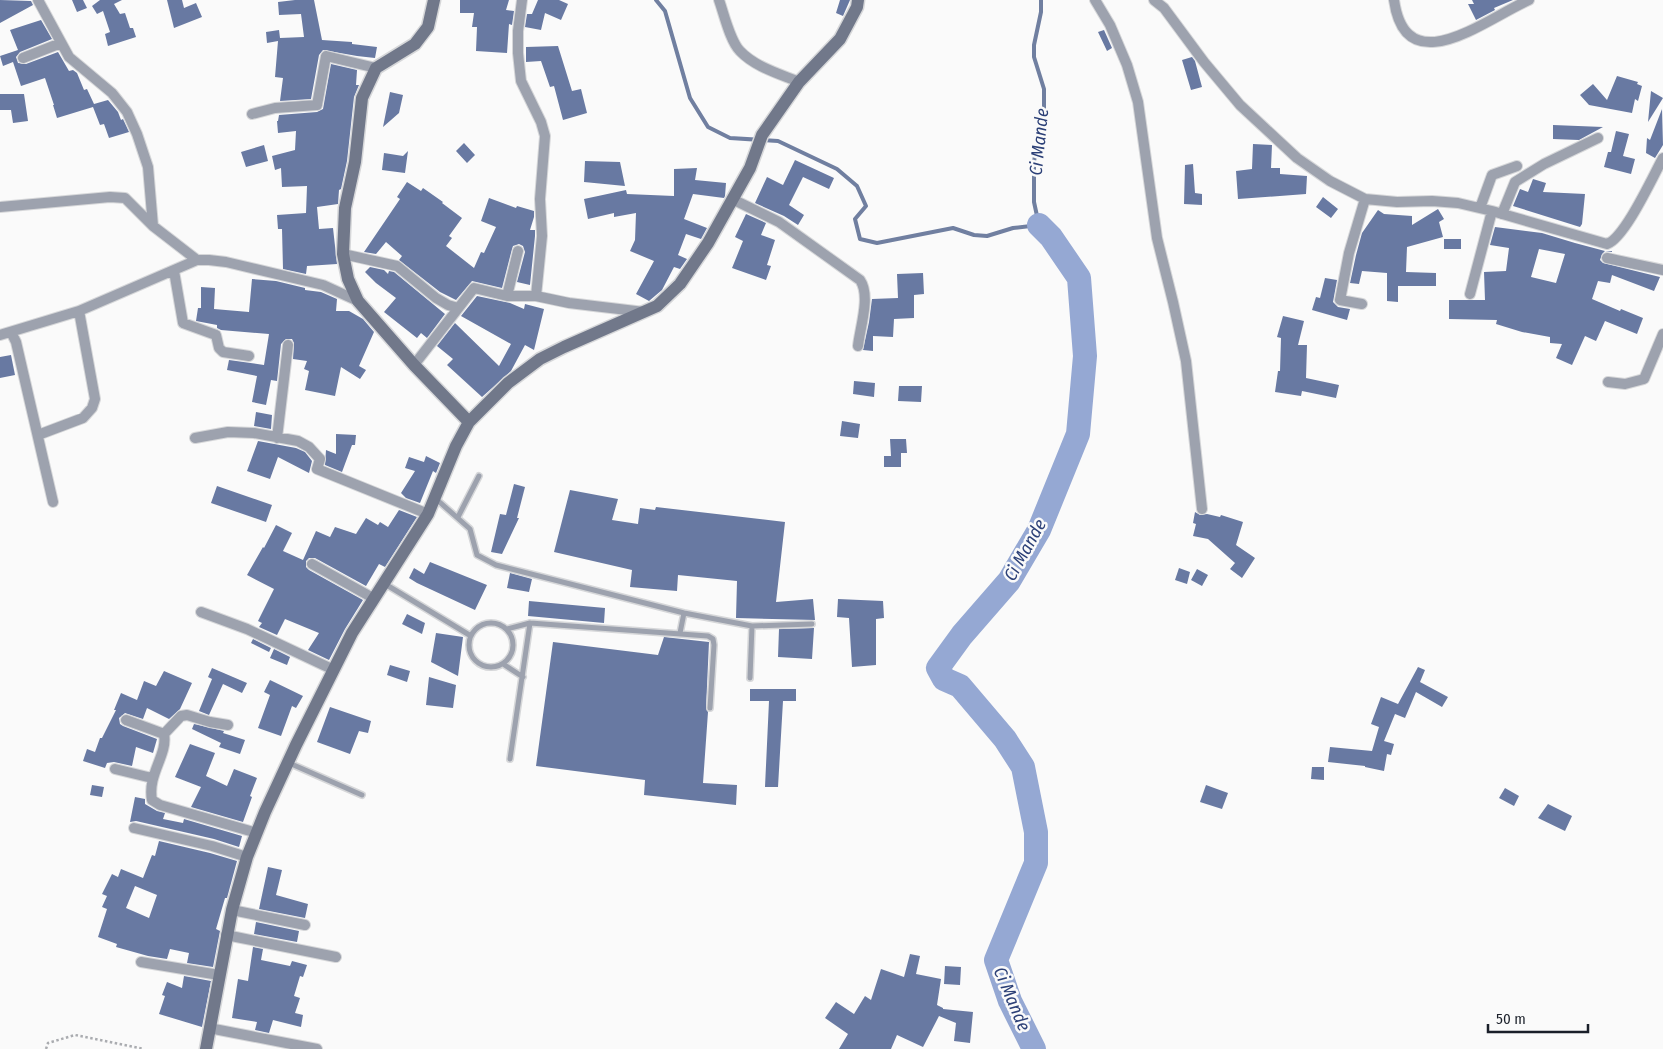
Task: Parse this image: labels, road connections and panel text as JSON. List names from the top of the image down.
{
  "water": ["Ci Mande"],
  "scale_bar": "50 m"
}
